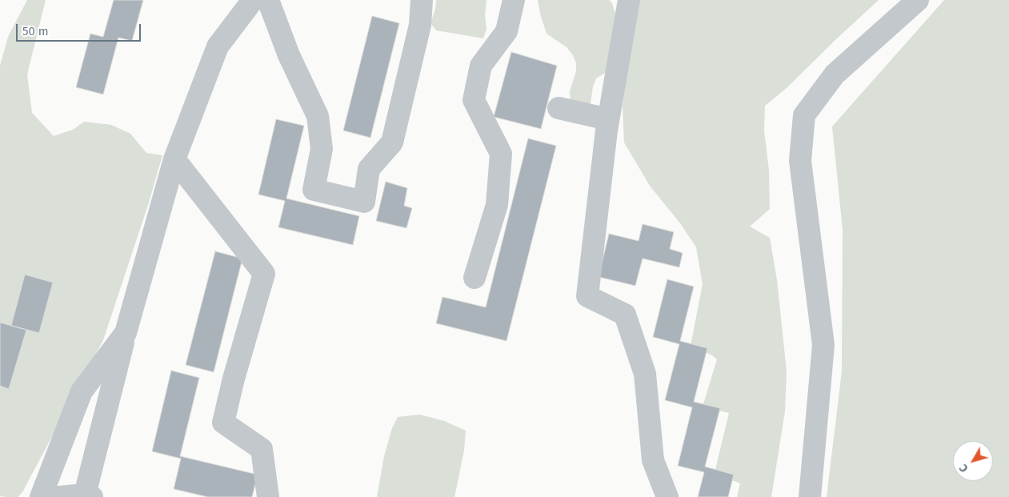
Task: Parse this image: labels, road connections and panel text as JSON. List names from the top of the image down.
{
  "scale_bar": "50 m",
  "north": "bottom left"
}
